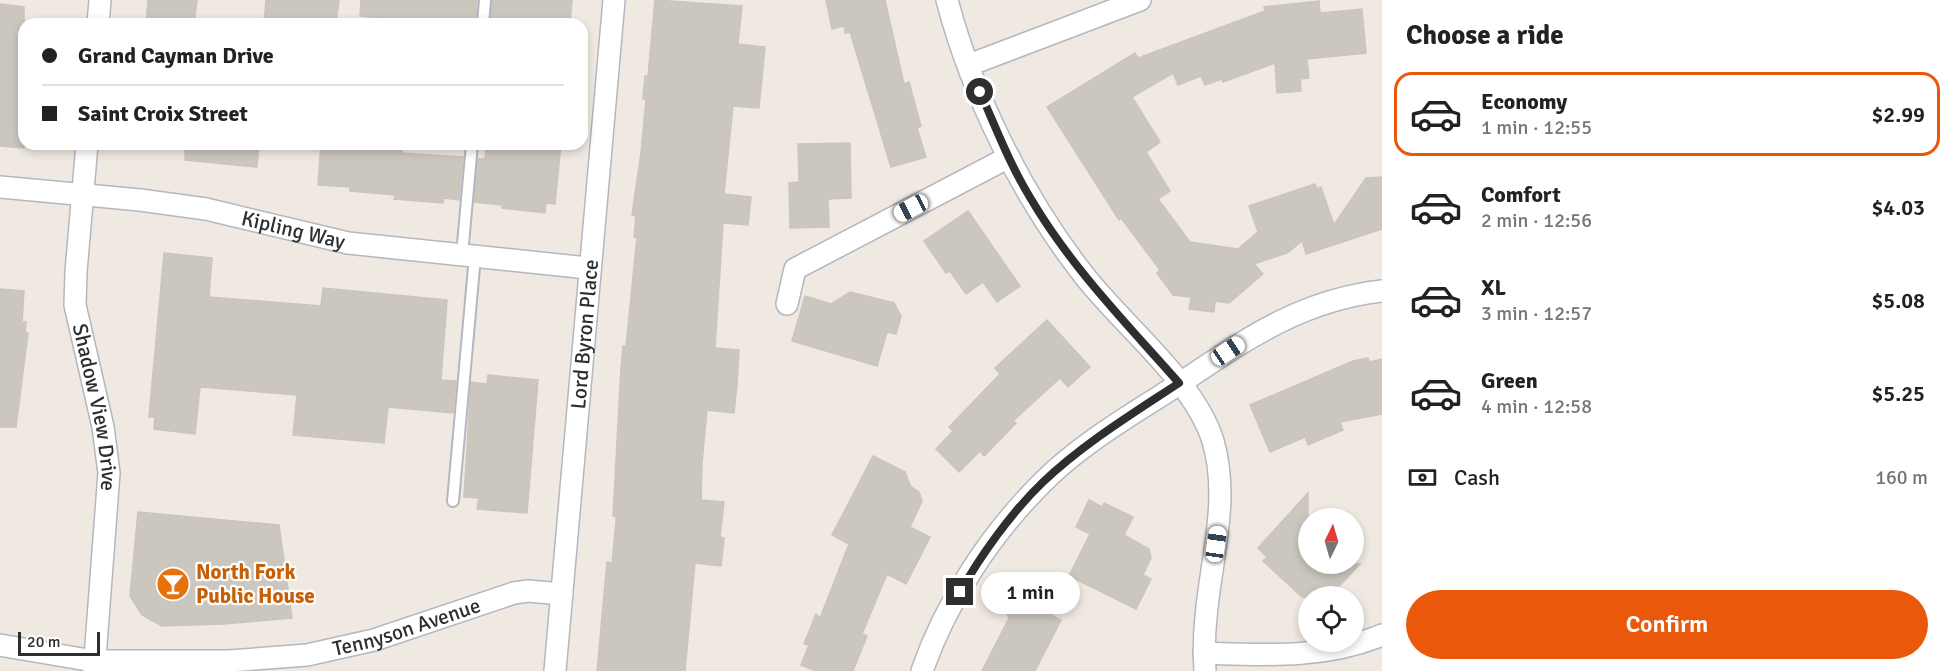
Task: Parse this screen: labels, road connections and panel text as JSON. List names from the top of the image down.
{
  "streets": {
    "street": [
      "Kipling Way",
      "Lord Byron Place",
      "Shadow View Drive",
      "Tennyson Avenue"
    ]
  },
  "crossings": [
    ["Kipling Way", "Lord Byron Place"],
    ["Kipling Way", "Shadow View Drive"],
    ["Lord Byron Place", "Tennyson Avenue"],
    ["Shadow View Drive", "Tennyson Avenue"]
  ],
  "places": {
    "bar": ["North Fork Public House"]
  },
  "scale_bar": "20 m",
  "north": "top",
  "page": {
    "heading": "Choose a ride",
    "banner": ["Grand Cayman Drive", "Saint Croix Street"],
    "list": [
      {
        "name": "Economy",
        "note": "1 min · 12:55",
        "value": "$2.99"
      },
      {
        "name": "Comfort",
        "note": "2 min · 12:56",
        "value": "$4.03"
      },
      {
        "name": "XL",
        "note": "3 min · 12:57",
        "value": "$5.08"
      },
      {
        "name": "Green",
        "note": "4 min · 12:58",
        "value": "$5.25"
      }
    ],
    "pay": ["Cash", "160 m"],
    "bubble": "1 min",
    "buttons": "Confirm",
    "scale": "20 m"
  }
}
